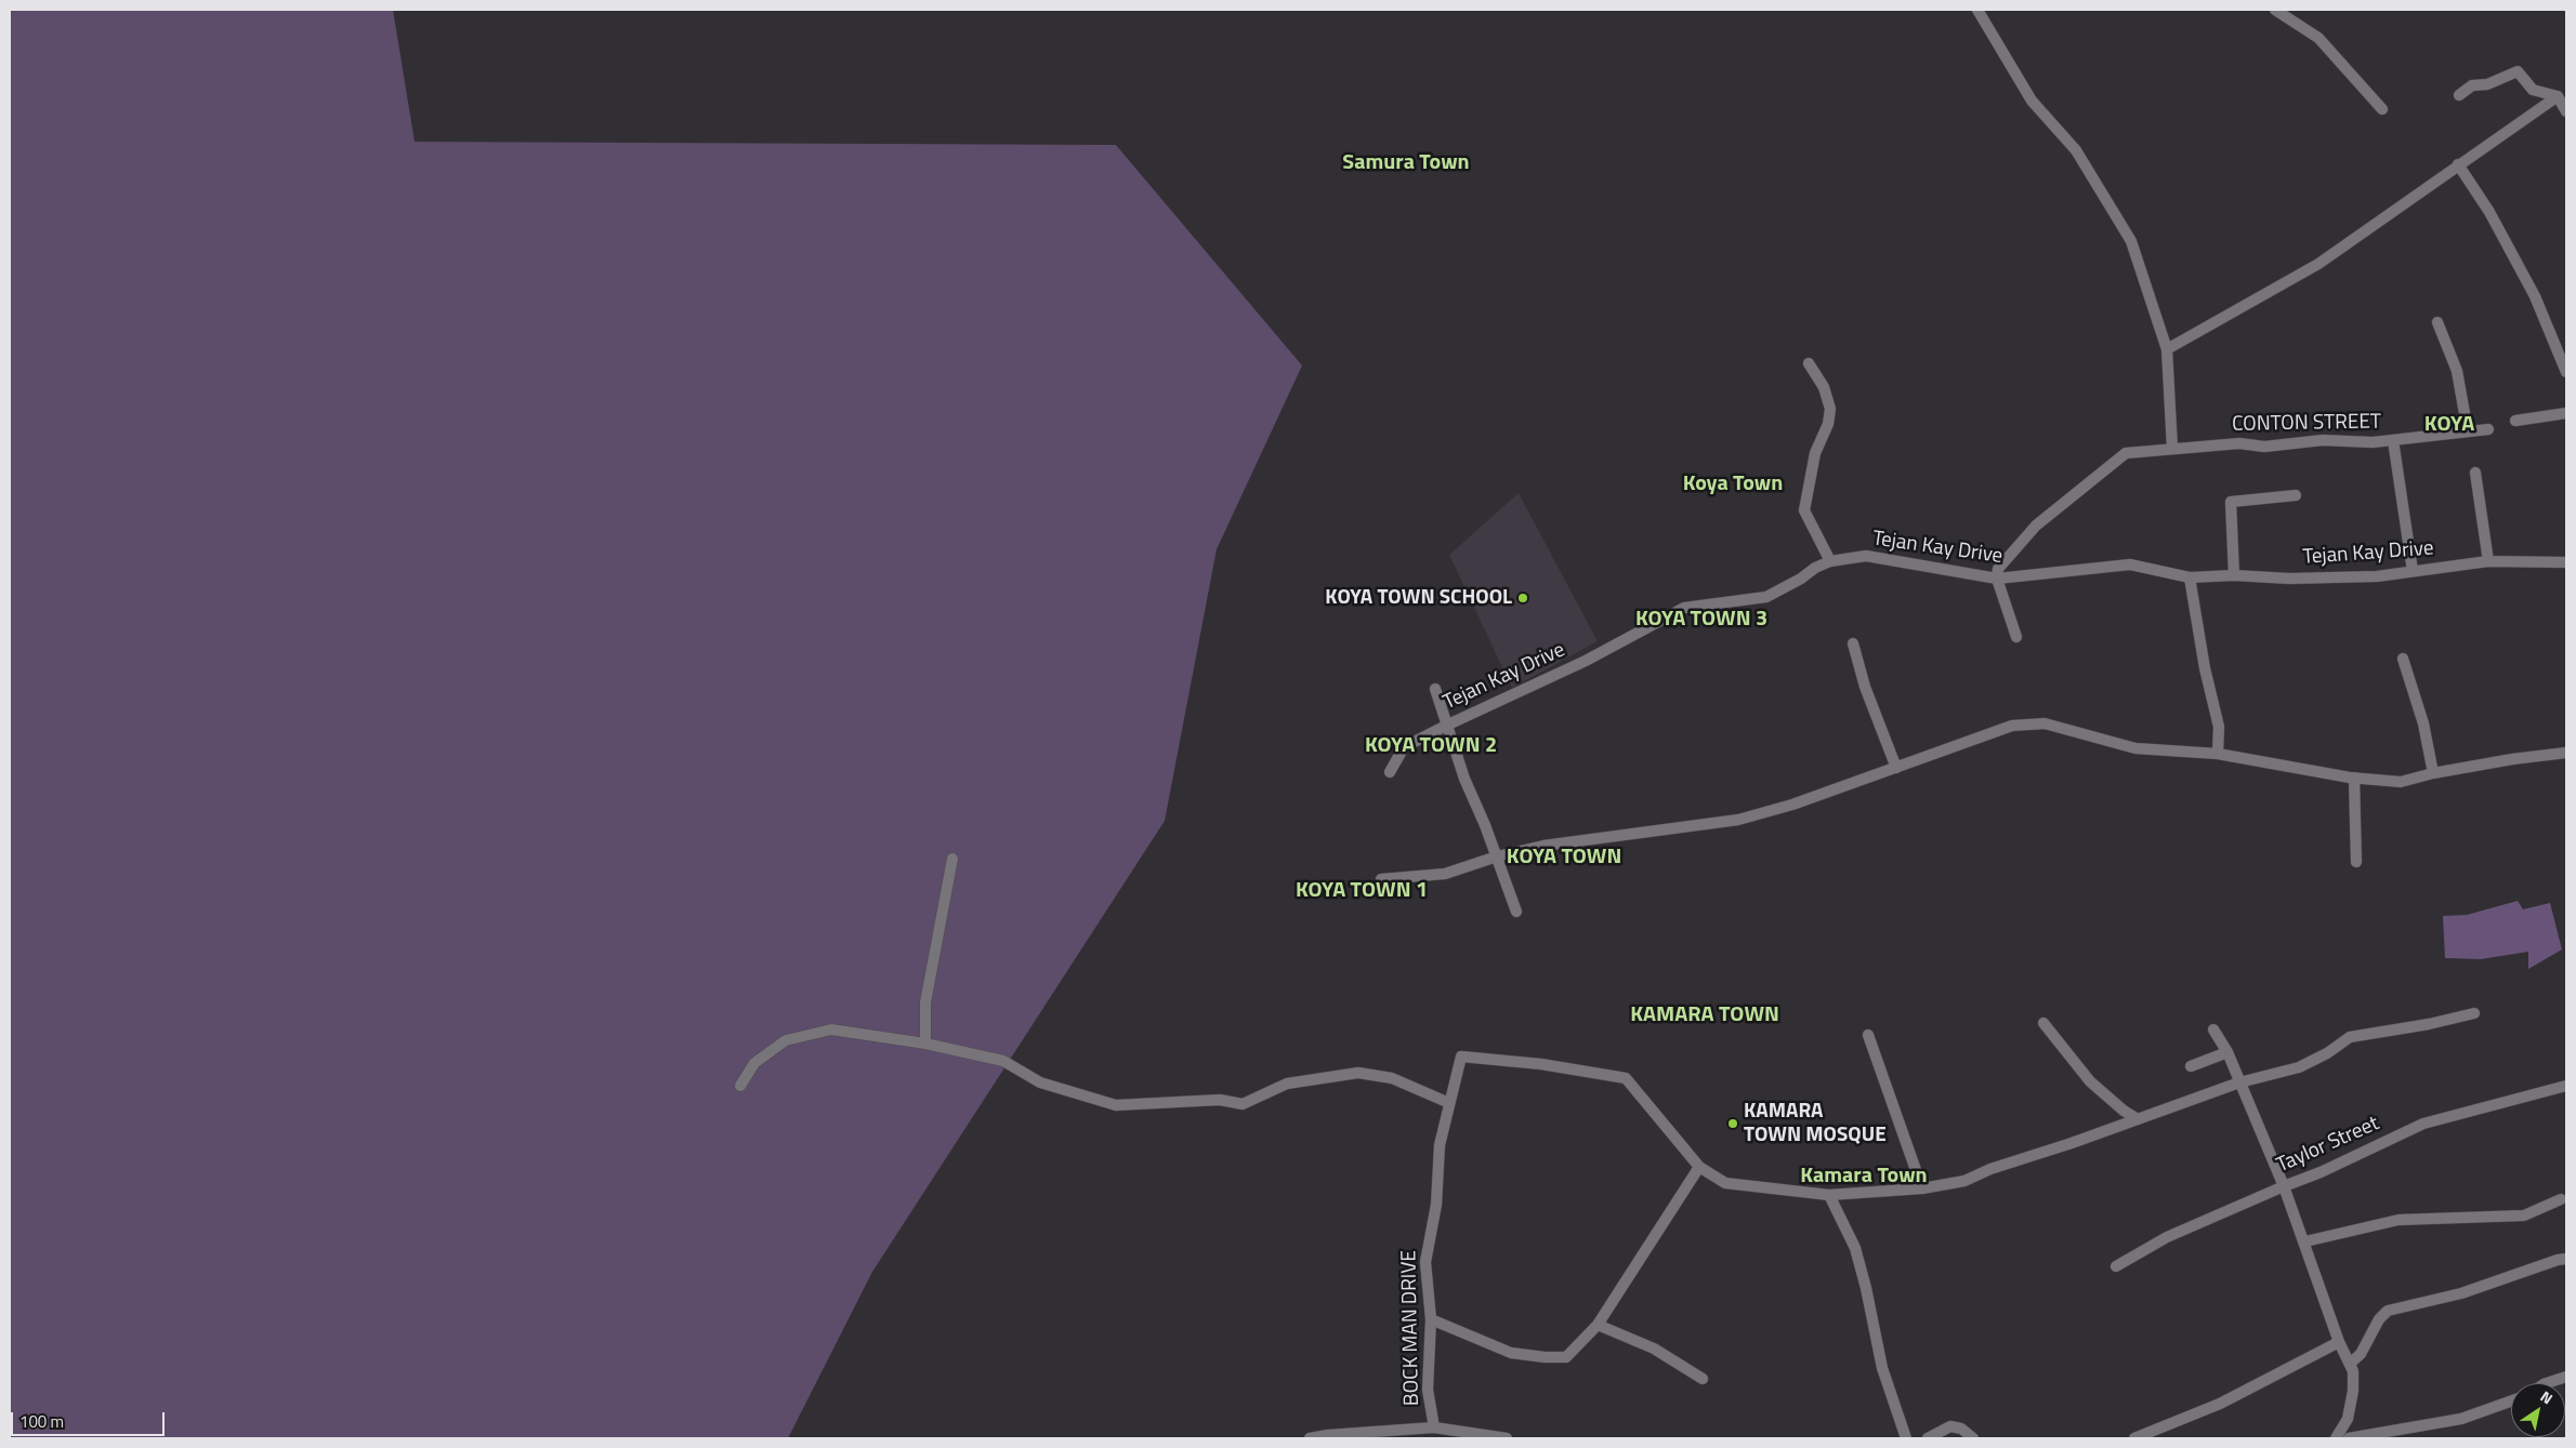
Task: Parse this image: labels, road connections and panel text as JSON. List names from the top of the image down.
{
  "streets": {
    "street": [
      "CONTON STREET",
      "Tejan Kay Drive",
      "Taylor Street",
      "BOCK MAN DRIVE"
    ]
  },
  "crossings": [
    ["CONTON STREET", "Tejan Kay Drive"]
  ],
  "districts": [
    "Samura Town",
    "KOYA",
    "Koya Town",
    "KOYA TOWN 3",
    "KOYA TOWN 2",
    "KOYA TOWN",
    "KOYA TOWN 1",
    "KAMARA TOWN",
    "Kamara Town"
  ],
  "places": ["KOYA TOWN SCHOOL", "KAMARA TOWN MOSQUE"],
  "scale_bar": "100 m",
  "north": "top right"
}
